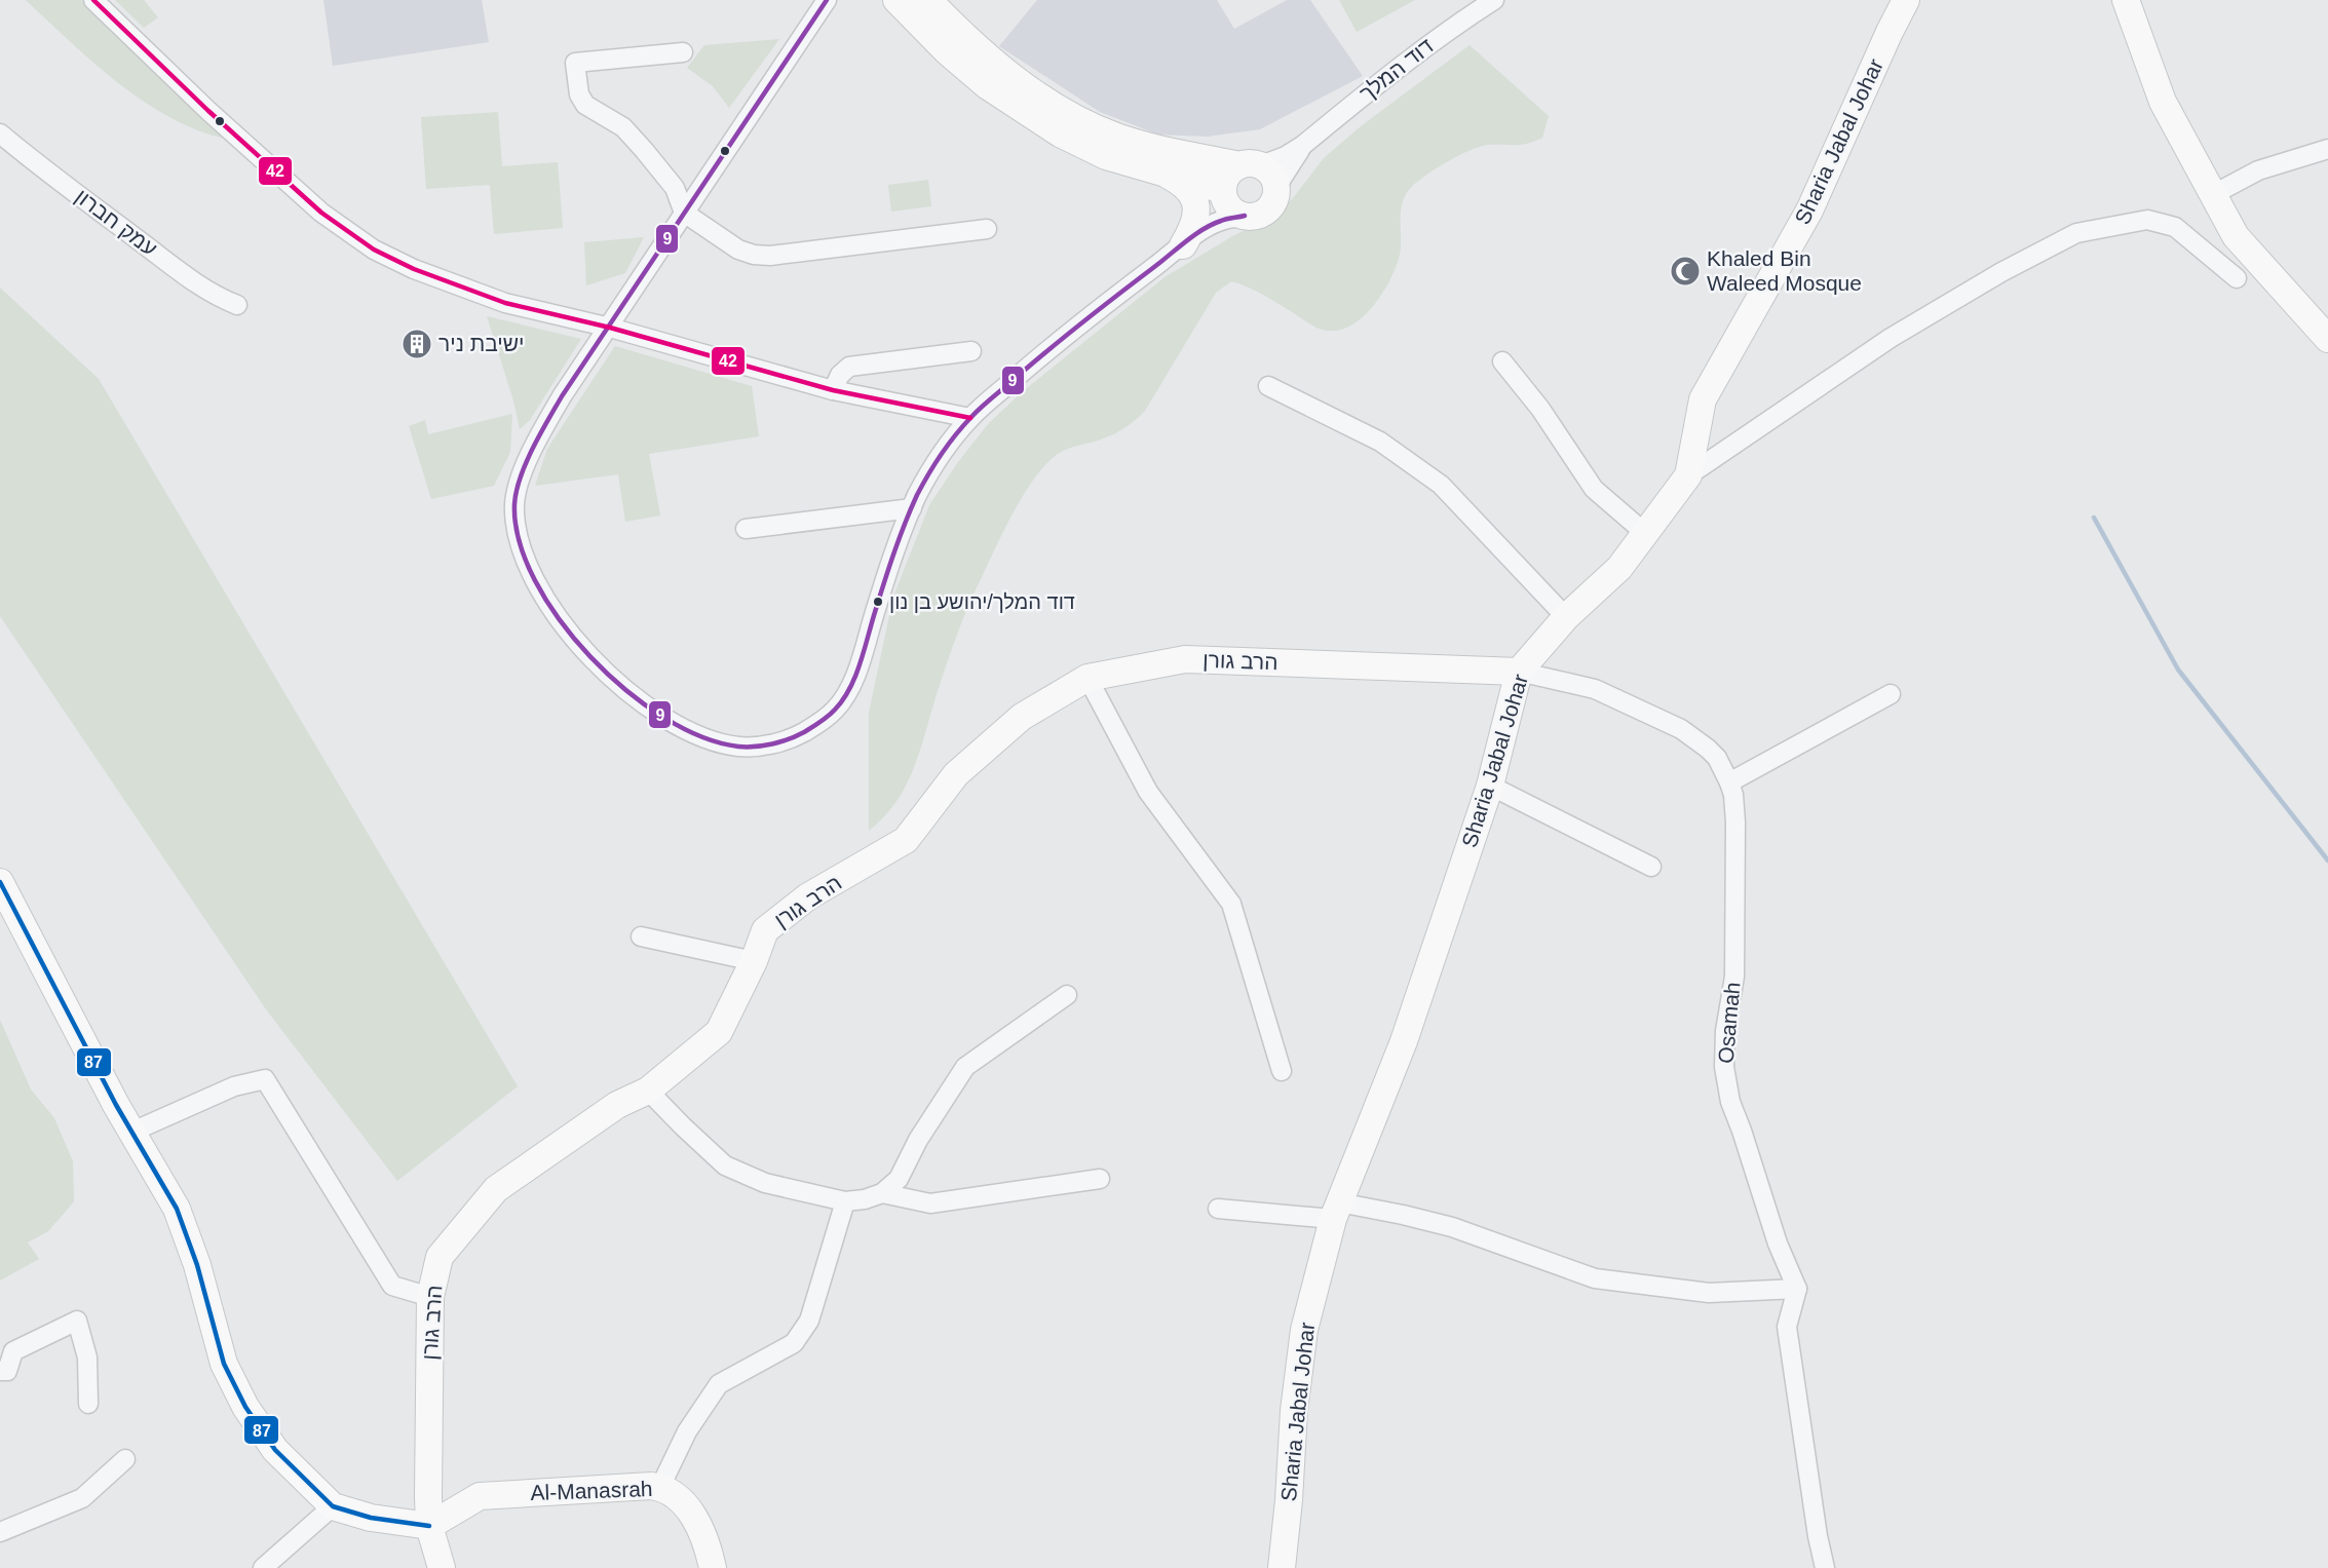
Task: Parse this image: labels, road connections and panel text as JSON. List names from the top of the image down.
{
  "streets": {
    "street": [
      "דוד המלך",
      "Sharia Jabal Johar",
      "עמק חברון",
      "הרב גורן",
      "Osamah",
      "Al-Manasrah"
    ]
  },
  "crossings": [
    ["Sharia Jabal Johar", "הרב גורן"],
    ["Sharia Jabal Johar", "Osamah"],
    ["הרב גורן", "Osamah"],
    ["הרב גורן", "Al-Manasrah"]
  ],
  "places": {
    "mosque": ["Khaled Bin Waleed Mosque"],
    "building": ["ישיבת ניר"],
    "other": ["דוד המלך/יהושע בן נון"]
  },
  "lines": ["transit line 9", "transit line 42", "transit line 87"]
}
